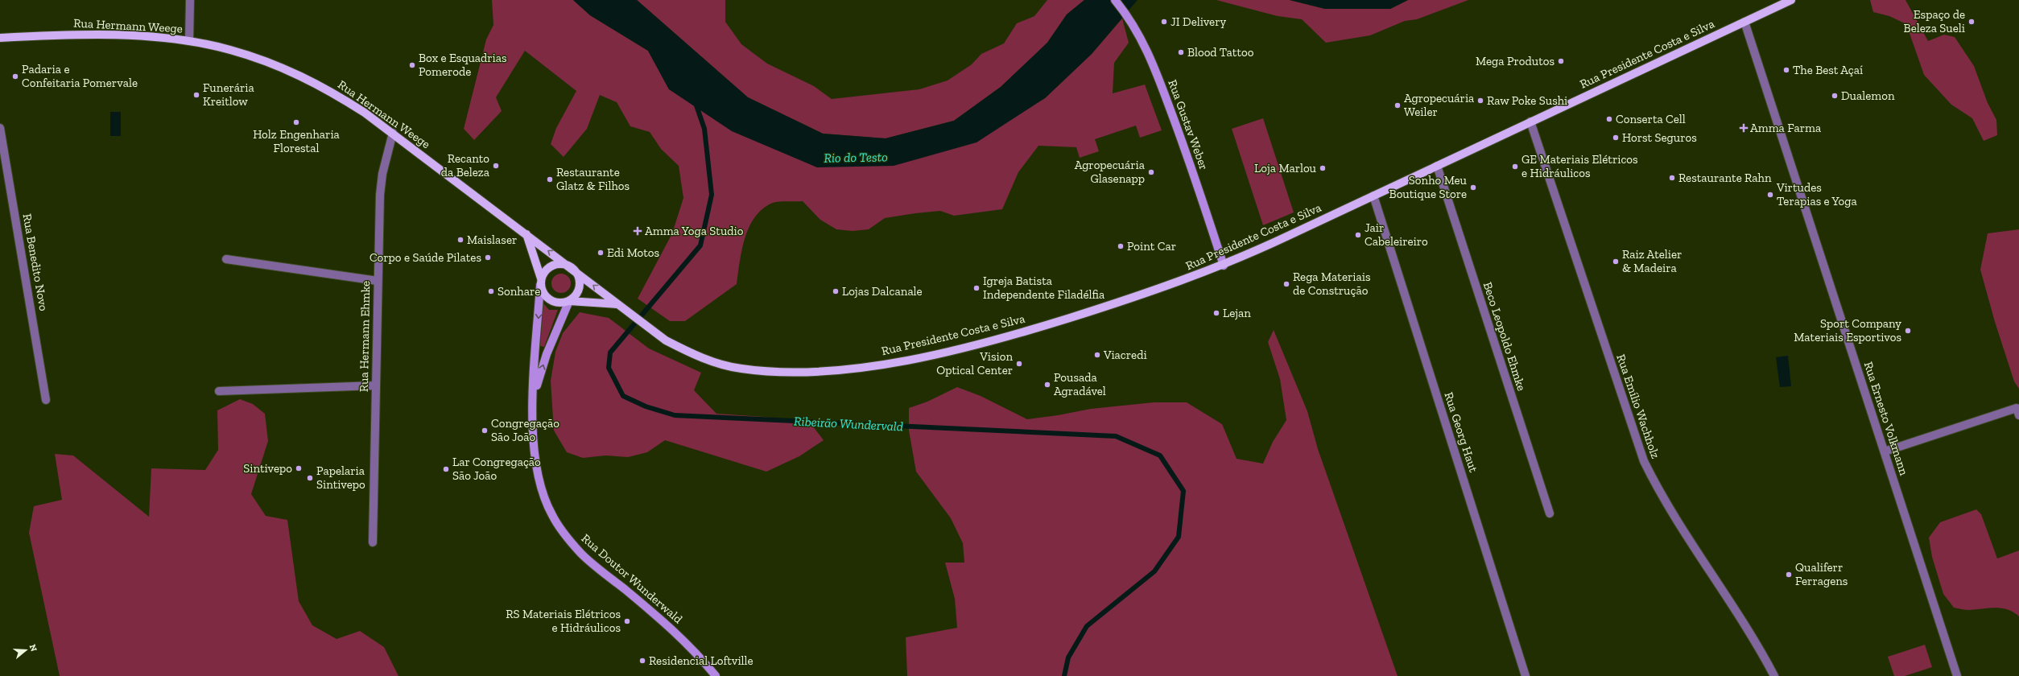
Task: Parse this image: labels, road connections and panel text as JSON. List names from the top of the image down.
{
  "streets": {
    "main road": ["Rua Hermann Weege", "Rua Presidente Costa e Silva"],
    "street": [
      "Rua Gustav Weber",
      "Rua Benedito Novo",
      "Rua Hermann Ehmke",
      "Beco Leopoldo Ehmke",
      "Rua Emílio Wachholz",
      "Rua Ernesto Volkmann",
      "Rua Georg Haut",
      "Rua Doutor Wunderwald"
    ]
  },
  "crossings": [
    ["Rua Hermann Weege", "Rua Presidente Costa e Silva"],
    ["Rua Hermann Weege", "Rua Hermann Ehmke"],
    ["Rua Hermann Weege", "Rua Doutor Wunderwald"],
    ["Rua Presidente Costa e Silva", "Rua Gustav Weber"],
    ["Rua Presidente Costa e Silva", "Beco Leopoldo Ehmke"],
    ["Rua Presidente Costa e Silva", "Rua Emílio Wachholz"],
    ["Rua Presidente Costa e Silva", "Rua Ernesto Volkmann"],
    ["Rua Presidente Costa e Silva", "Rua Georg Haut"]
  ],
  "water": ["Rio do Testo", "Ribeirão Wundervald"],
  "places": {
    "other": [
      "JI Delivery",
      "Espaço de Beleza Sueli",
      "Blood Tattoo",
      "Mega Produtos",
      "Box e Esquadrias Pomerode",
      "The Best Açaí",
      "Padaria e Confeitaria Pomervale",
      "Funerária Kreitlow",
      "Dualemon",
      "Raw Poke Sushi",
      "Agropecuária Weiler",
      "Conserta Cell",
      "Holz Engenharia Florestal",
      "Horst Seguros",
      "Recanto da Beleza",
      "GE Materiais Elétricos e Hidráulicos",
      "Loja Marlou",
      "Agropecuária Glasenapp",
      "Restaurante Rahn",
      "Restaurante Glatz & Filhos",
      "Sonho Meu Boutique Store",
      "Virtudes Terapias e Yoga",
      "Jair Cabeleireiro",
      "Maislaser",
      "Point Car",
      "Edi Motos",
      "Corpo e Saúde Pilates",
      "Raiz Atelier & Madeira",
      "Rega Materiais de Construção",
      "Igreja Batista Independente Filadélfia",
      "Sonhare",
      "Lojas Dalcanale",
      "Lejan",
      "Sport Company Materiais Esportivos",
      "Viacredi",
      "Vision Optical Center",
      "Pousada Agradável",
      "Congregação São João",
      "Sintivepo",
      "Lar Congregação São João",
      "Papelaria Sintivepo",
      "Qualiferr Ferragens",
      "RS Materiais Elétricos e Hidráulicos",
      "Residencial Loftville"
    ],
    "health": ["Amma Farma", "Amma Yoga Studio"]
  },
  "north": "right"
}
